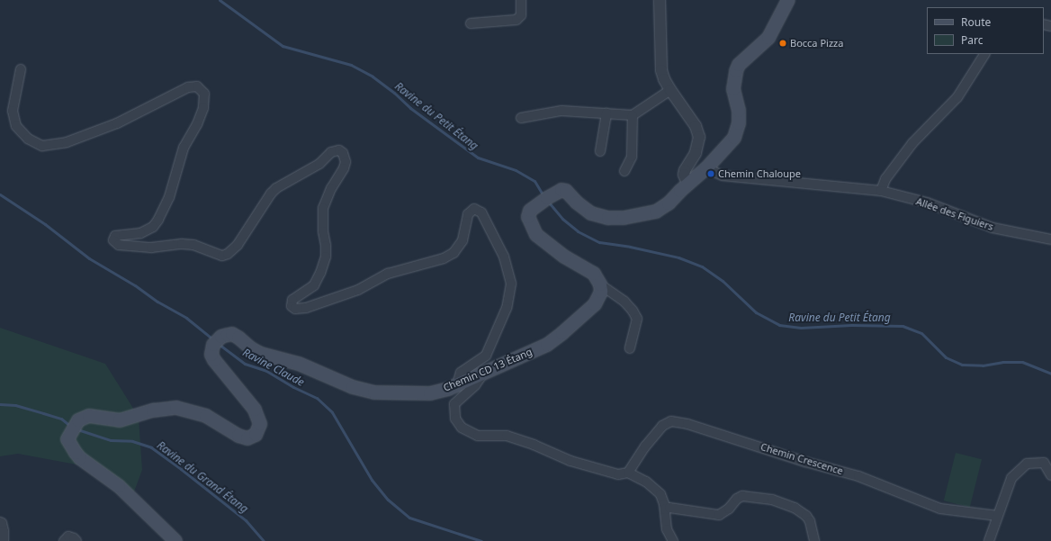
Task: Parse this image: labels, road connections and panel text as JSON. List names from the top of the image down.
{
  "streets": {
    "main road": ["Chemin CD 13 Étang"],
    "street": ["Allée des Figuiers", "Chemin Crescence"]
  },
  "water": ["Ravine du Petit Étang", "Ravine Claude", "Ravine du Grand Étang"],
  "places": ["Bocca Pizza", "Chemin Chaloupe"],
  "legend": ["Route", "Parc"]
}
